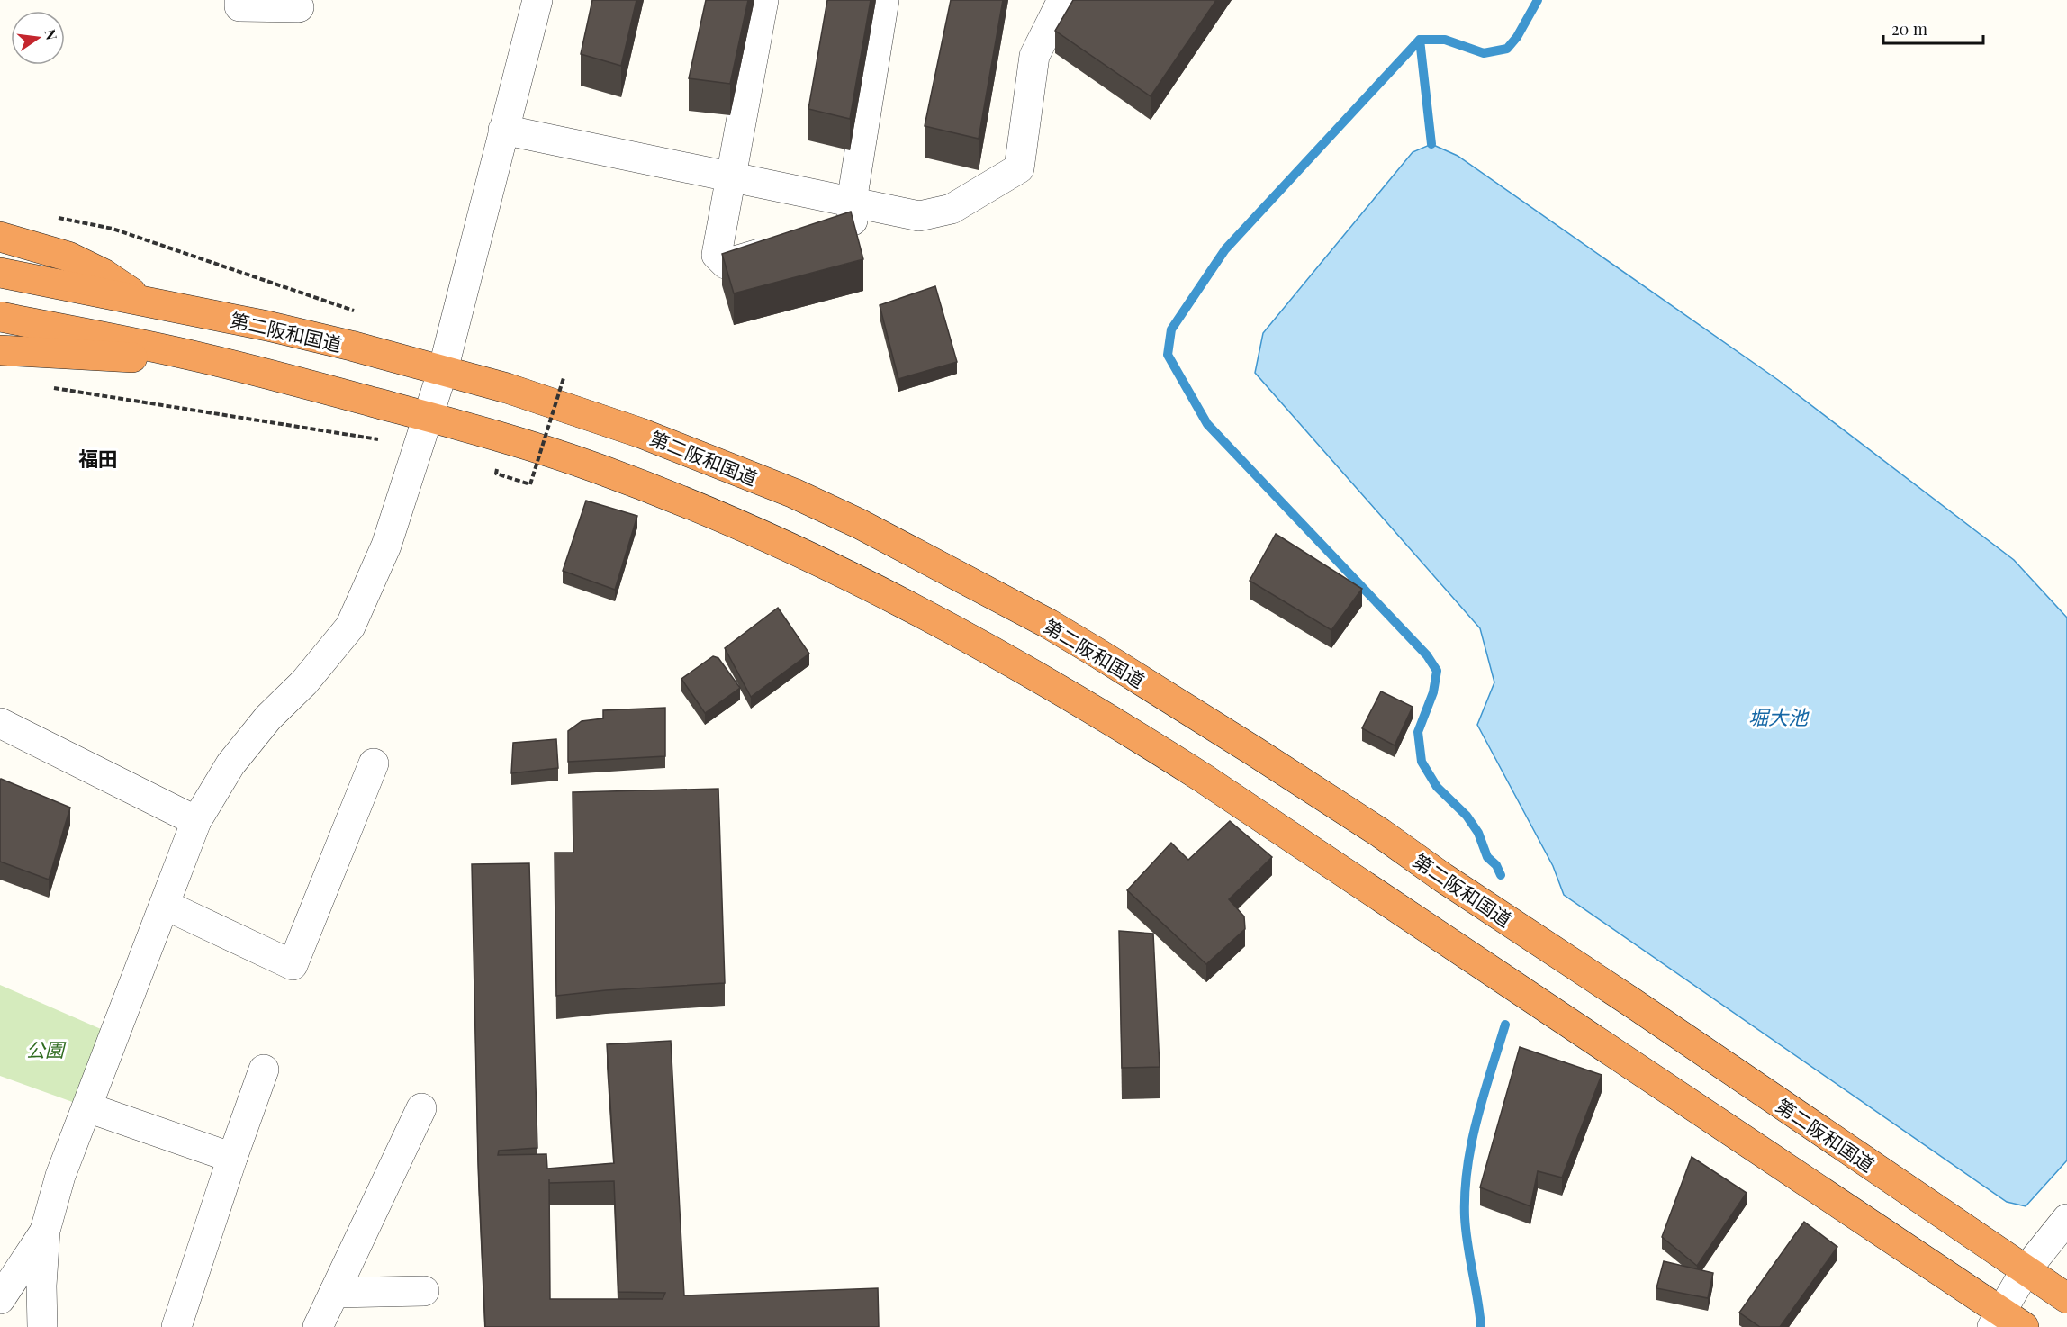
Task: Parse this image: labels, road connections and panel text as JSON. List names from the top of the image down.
{
  "streets": {
    "highway": ["第二阪和国道"]
  },
  "districts": ["福田"],
  "water": ["堀大池"],
  "parks": ["公園"],
  "scale_bar": "20 m",
  "north": "right"
}
